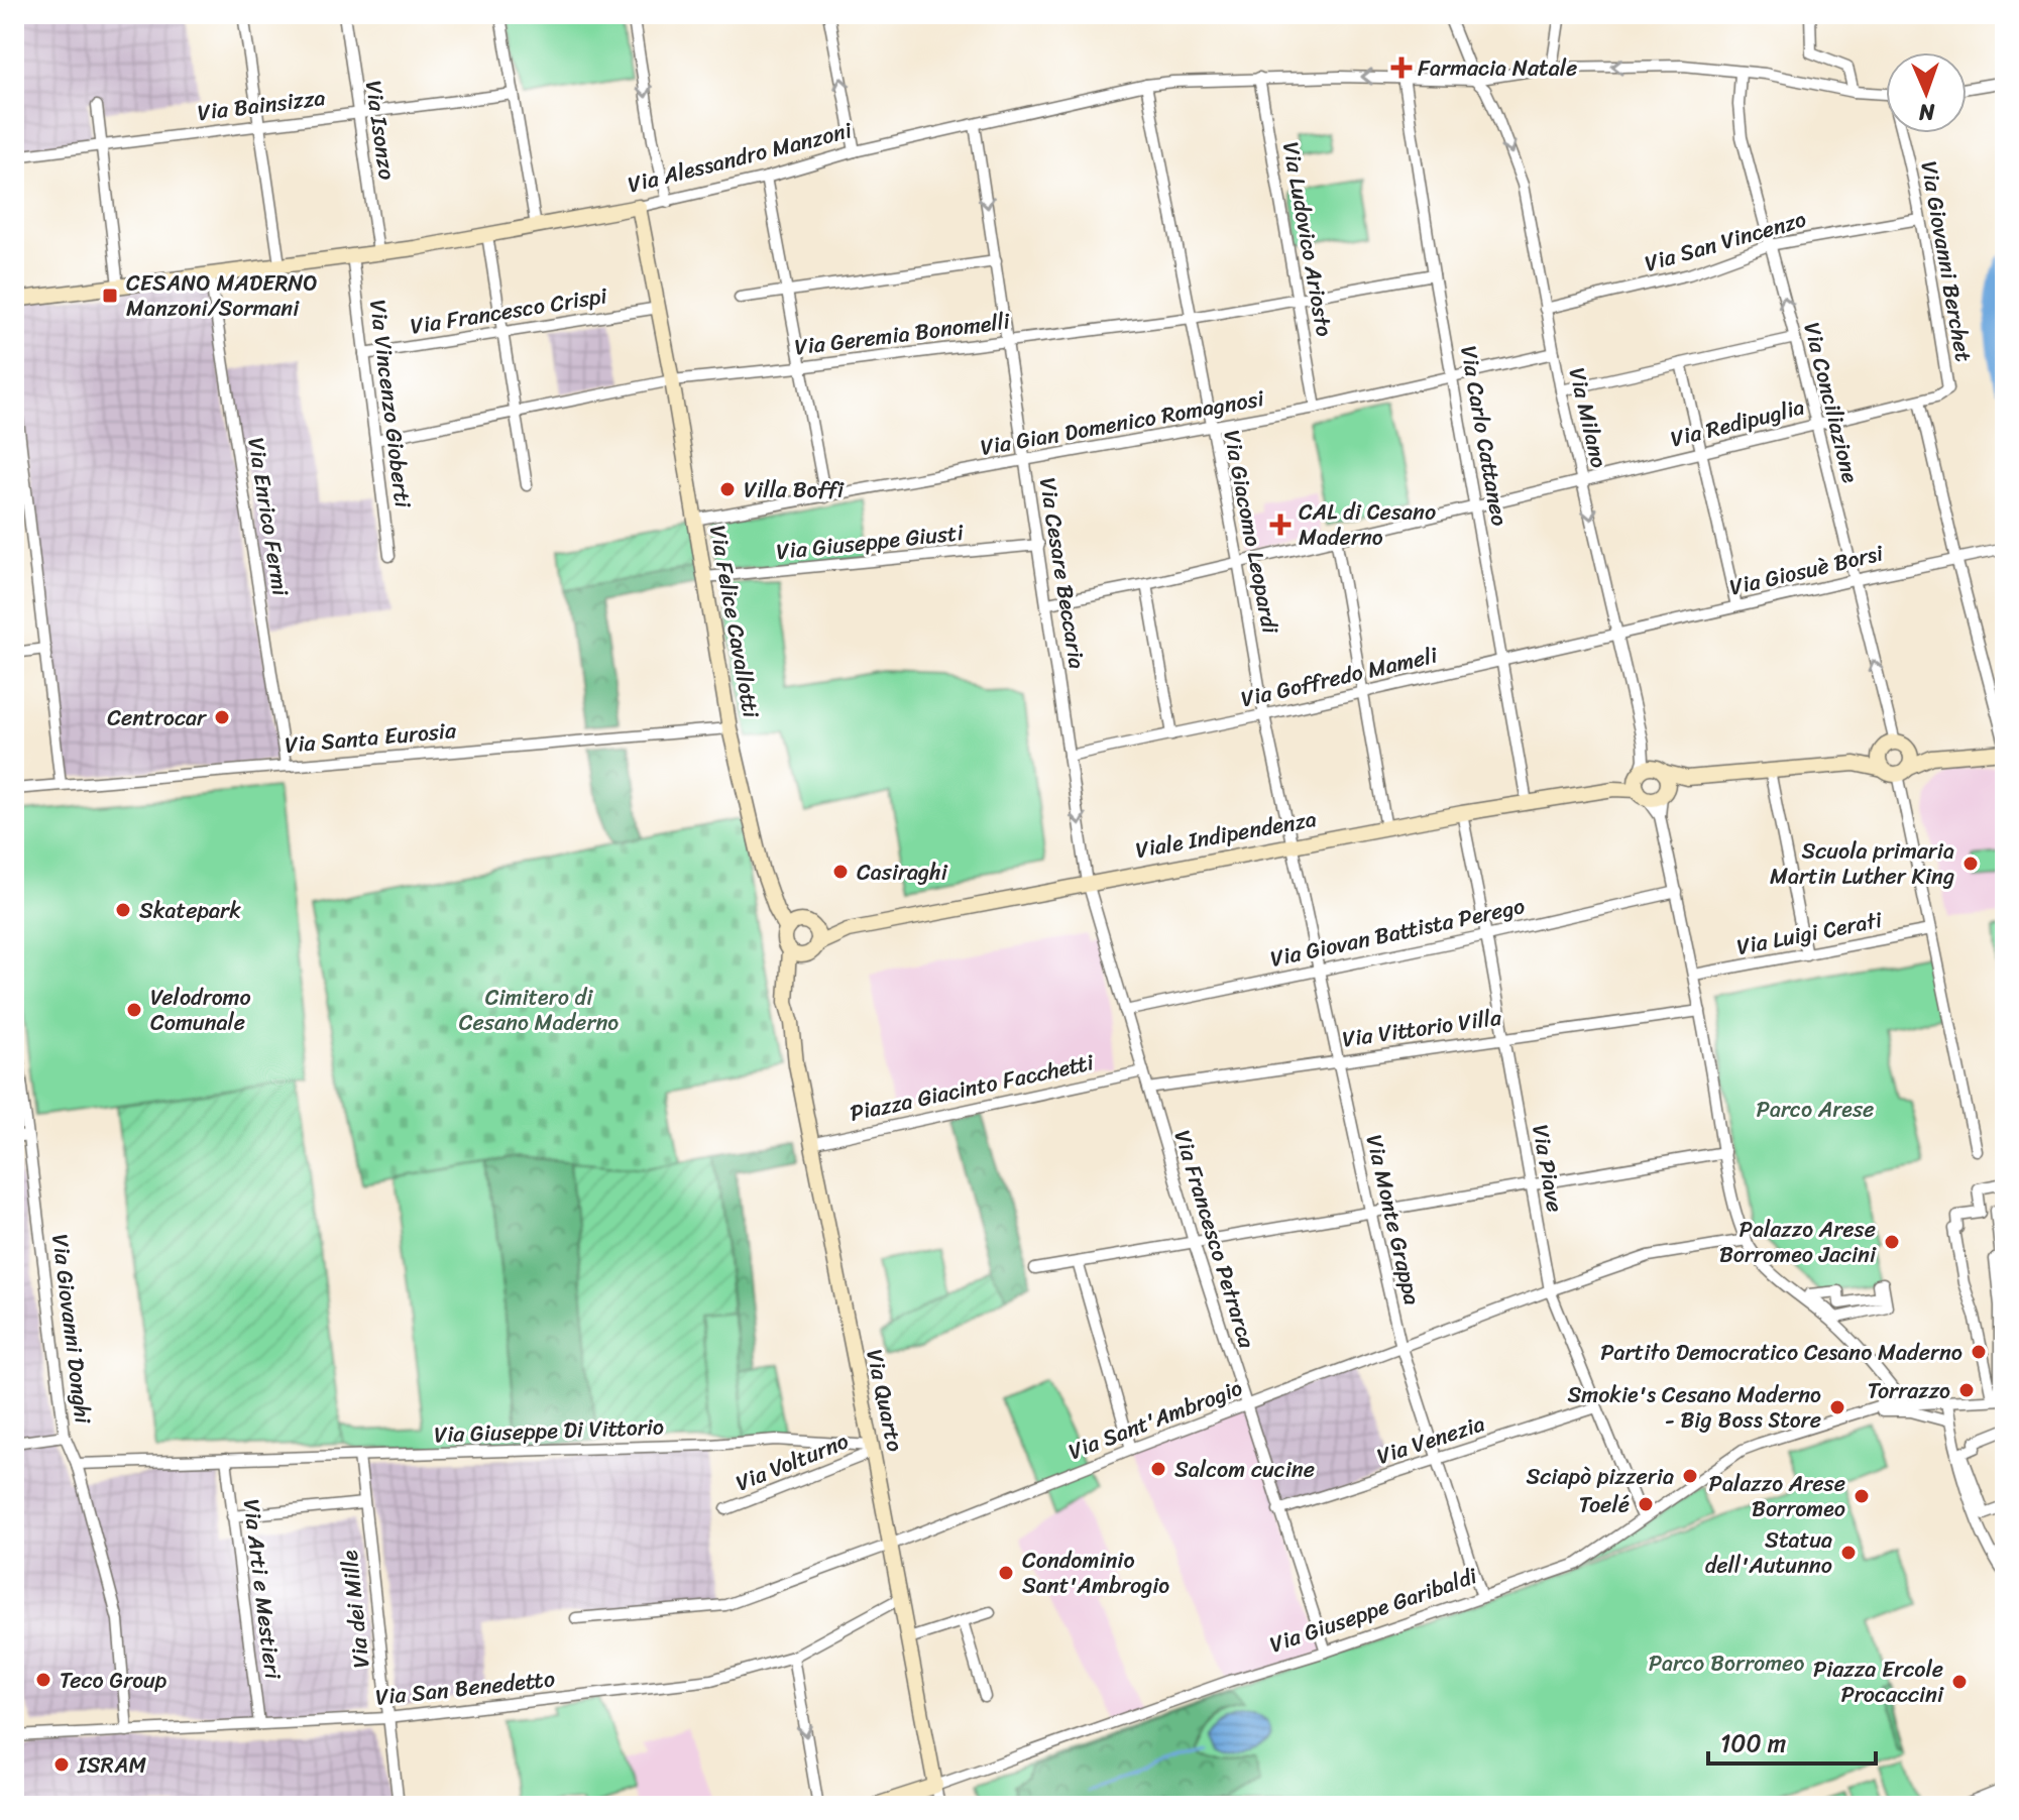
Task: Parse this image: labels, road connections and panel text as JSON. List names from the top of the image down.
{
  "streets": {
    "street": [
      "Via Bainsizza",
      "Via Isonzo",
      "Via Alessandro Manzoni",
      "Via Ludovico Ariosto",
      "Via San Vincenzo",
      "Via Giovanni Berchet",
      "Via Francesco Crispi",
      "Via Geremia Bonomelli",
      "Via Conciliazione",
      "Via Vincenzo Gioberti",
      "Via Milano",
      "Via Gian Domenico Romagnosi",
      "Via Redipuglia",
      "Via Carlo Cattaneo",
      "Via Enrico Fermi",
      "Via Giacomo Leopardi",
      "Via Giuseppe Giusti",
      "Via Giosuè Borsi",
      "Via Cesare Beccaria",
      "Via Felice Cavallotti",
      "Via Goffredo Mameli",
      "Via Santa Eurosia",
      "Viale Indipendenza",
      "Via Giovan Battista Perego",
      "Via Luigi Cerati",
      "Via Vittorio Villa",
      "Piazza Giacinto Facchetti",
      "Via Piave",
      "Via Monte Grappa",
      "Via Francesco Petrarca",
      "Via Giovanni Donghi",
      "Via Quarto",
      "Via Sant'Ambrogio",
      "Via Giuseppe Di Vittorio",
      "Via Venezia",
      "Via Volturno",
      "Via Arti e Mestieri",
      "Via dei Mille",
      "Via Giuseppe Garibaldi",
      "Via San Benedetto"
    ]
  },
  "crossings": [
    ["Via Bainsizza", "Via Isonzo"],
    ["Via Isonzo", "Via Alessandro Manzoni"],
    ["Via Alessandro Manzoni", "Via Ludovico Ariosto"],
    ["Via Alessandro Manzoni", "Via Conciliazione"],
    ["Via Alessandro Manzoni", "Via Vincenzo Gioberti"],
    ["Via Alessandro Manzoni", "Via Milano"],
    ["Via Alessandro Manzoni", "Via Carlo Cattaneo"],
    ["Via Alessandro Manzoni", "Via Enrico Fermi"],
    ["Via Alessandro Manzoni", "Via Giacomo Leopardi"],
    ["Via Alessandro Manzoni", "Via Cesare Beccaria"],
    ["Via Alessandro Manzoni", "Via Felice Cavallotti"],
    ["Via Ludovico Ariosto", "Via Geremia Bonomelli"],
    ["Via Ludovico Ariosto", "Via Gian Domenico Romagnosi"],
    ["Via San Vincenzo", "Via Giovanni Berchet"],
    ["Via San Vincenzo", "Via Conciliazione"],
    ["Via San Vincenzo", "Via Milano"],
    ["Via Giovanni Berchet", "Via Redipuglia"],
    ["Via Francesco Crispi", "Via Vincenzo Gioberti"],
    ["Via Francesco Crispi", "Via Felice Cavallotti"],
    ["Via Geremia Bonomelli", "Via Vincenzo Gioberti"],
    ["Via Geremia Bonomelli", "Via Carlo Cattaneo"],
    ["Via Geremia Bonomelli", "Via Giacomo Leopardi"],
    ["Via Geremia Bonomelli", "Via Cesare Beccaria"],
    ["Via Geremia Bonomelli", "Via Felice Cavallotti"],
    ["Via Conciliazione", "Via Redipuglia"],
    ["Via Conciliazione", "Via Giosuè Borsi"],
    ["Via Milano", "Via Gian Domenico Romagnosi"],
    ["Via Milano", "Via Redipuglia"],
    ["Via Milano", "Via Giosuè Borsi"],
    ["Via Milano", "Via Goffredo Mameli"],
    ["Via Milano", "Viale Indipendenza"],
    ["Via Gian Domenico Romagnosi", "Via Carlo Cattaneo"],
    ["Via Gian Domenico Romagnosi", "Via Giacomo Leopardi"],
    ["Via Gian Domenico Romagnosi", "Via Cesare Beccaria"],
    ["Via Gian Domenico Romagnosi", "Via Felice Cavallotti"],
    ["Via Redipuglia", "Via Carlo Cattaneo"],
    ["Via Redipuglia", "Via Giacomo Leopardi"],
    ["Via Redipuglia", "Via Cesare Beccaria"],
    ["Via Carlo Cattaneo", "Via Goffredo Mameli"],
    ["Via Carlo Cattaneo", "Viale Indipendenza"],
    ["Via Enrico Fermi", "Via Santa Eurosia"],
    ["Via Giacomo Leopardi", "Via Goffredo Mameli"],
    ["Via Giacomo Leopardi", "Viale Indipendenza"],
    ["Via Giacomo Leopardi", "Via Monte Grappa"],
    ["Via Giuseppe Giusti", "Via Cesare Beccaria"],
    ["Via Giuseppe Giusti", "Via Felice Cavallotti"],
    ["Via Giosuè Borsi", "Via Goffredo Mameli"],
    ["Via Cesare Beccaria", "Via Goffredo Mameli"],
    ["Via Cesare Beccaria", "Viale Indipendenza"],
    ["Via Cesare Beccaria", "Via Francesco Petrarca"],
    ["Via Felice Cavallotti", "Via Santa Eurosia"],
    ["Via Felice Cavallotti", "Via Quarto"],
    ["Viale Indipendenza", "Via Piave"],
    ["Viale Indipendenza", "Via Monte Grappa"],
    ["Viale Indipendenza", "Via Francesco Petrarca"],
    ["Via Giovan Battista Perego", "Via Piave"],
    ["Via Giovan Battista Perego", "Via Monte Grappa"],
    ["Via Giovan Battista Perego", "Via Francesco Petrarca"],
    ["Via Vittorio Villa", "Via Piave"],
    ["Via Vittorio Villa", "Via Monte Grappa"],
    ["Via Vittorio Villa", "Via Francesco Petrarca"],
    ["Piazza Giacinto Facchetti", "Via Francesco Petrarca"],
    ["Piazza Giacinto Facchetti", "Via Quarto"],
    ["Via Piave", "Via Sant'Ambrogio"],
    ["Via Piave", "Via Venezia"],
    ["Via Piave", "Via Giuseppe Garibaldi"],
    ["Via Monte Grappa", "Via Sant'Ambrogio"],
    ["Via Monte Grappa", "Via Venezia"],
    ["Via Monte Grappa", "Via Giuseppe Garibaldi"],
    ["Via Francesco Petrarca", "Via Sant'Ambrogio"],
    ["Via Francesco Petrarca", "Via Venezia"],
    ["Via Francesco Petrarca", "Via Giuseppe Garibaldi"],
    ["Via Giovanni Donghi", "Via Giuseppe Di Vittorio"],
    ["Via Giovanni Donghi", "Via San Benedetto"],
    ["Via Quarto", "Via Sant'Ambrogio"],
    ["Via Quarto", "Via Giuseppe Di Vittorio"],
    ["Via Quarto", "Via Volturno"],
    ["Via Quarto", "Via Giuseppe Garibaldi"],
    ["Via Quarto", "Via San Benedetto"],
    ["Via Giuseppe Di Vittorio", "Via Volturno"],
    ["Via Giuseppe Di Vittorio", "Via Arti e Mestieri"],
    ["Via Giuseppe Di Vittorio", "Via dei Mille"],
    ["Via Arti e Mestieri", "Via San Benedetto"],
    ["Via dei Mille", "Via San Benedetto"]
  ],
  "one_way": ["Via Conciliazione", "Via Milano"],
  "parks": ["Cimitero di Cesano Maderno", "Parco Arese", "Parco Borromeo"],
  "places": {
    "health": ["Farmacia Natale", "CAL di Cesano Maderno"],
    "transit": ["CESANO MADERNO Manzoni/Sormani"],
    "other": [
      "Villa Boffi",
      "Centrocar",
      "Scuola primaria Martin Luther King",
      "Casiraghi",
      "Skatepark",
      "Velodromo Comunale",
      "Palazzo Arese Borromeo Jacini",
      "Partito Democratico Cesano Maderno",
      "Torrazzo",
      "Smokie's Cesano Maderno - Big Boss Store",
      "Salcom cucine",
      "Sciapò pizzeria",
      "Palazzo Arese Borromeo",
      "Toelé",
      "Statua dell'Autunno",
      "Condominio Sant'Ambrogio",
      "Teco Group",
      "Piazza Ercole Procaccini",
      "ISRAM"
    ]
  },
  "scale_bar": "100 m",
  "north": "bottom"
}
